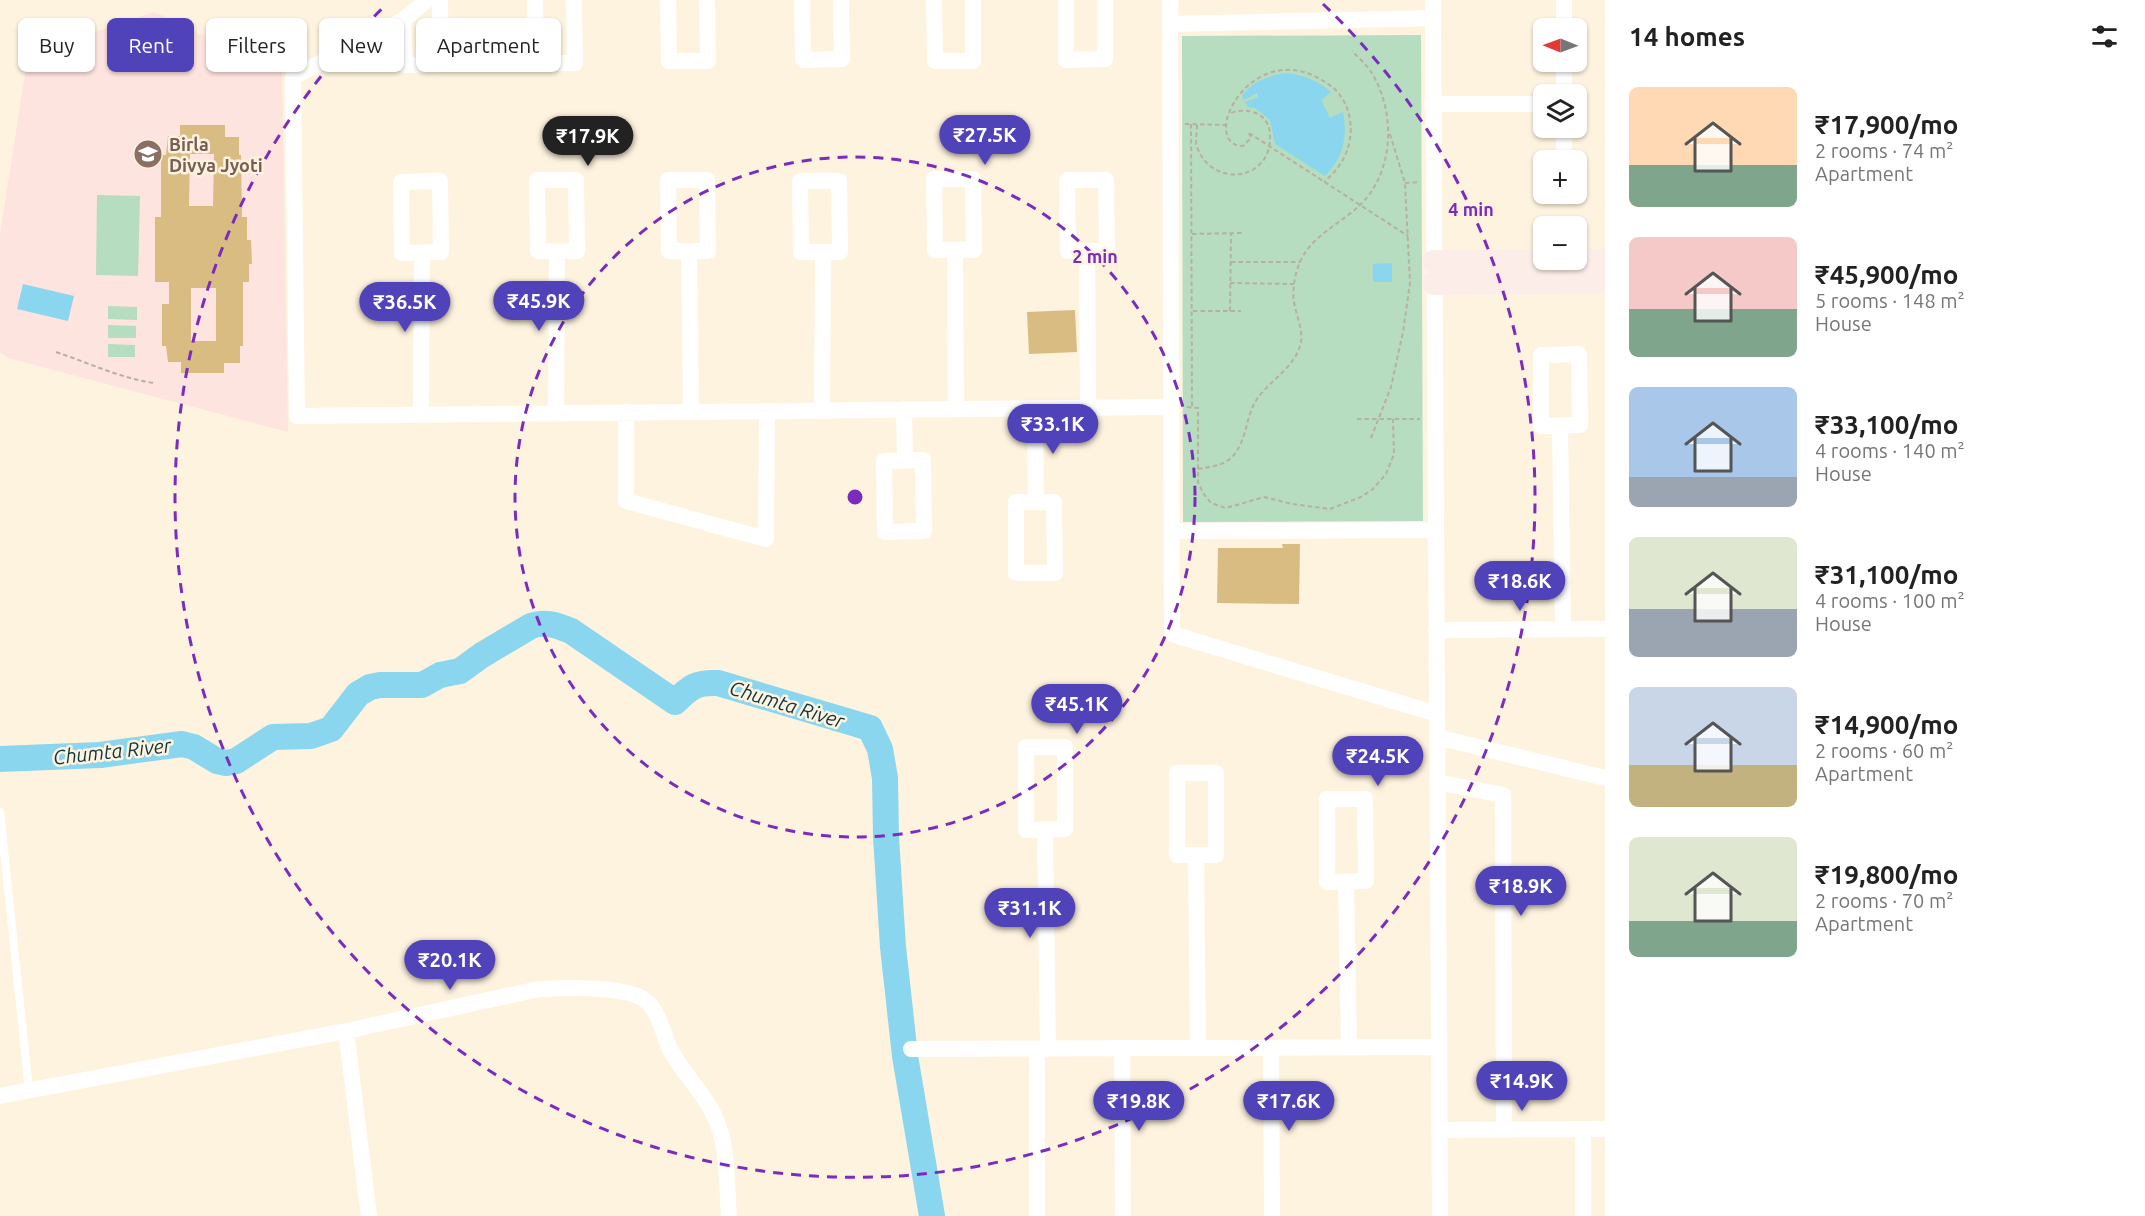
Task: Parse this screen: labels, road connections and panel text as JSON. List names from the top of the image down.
{
  "water": ["Chumta River"],
  "places": {
    "school or university": ["Birla Divya Jyoti"]
  },
  "north": "left",
  "page": {
    "heading": "14 homes",
    "map_buttons": ["+", "−"],
    "chip": [
      "Buy",
      "Rent",
      "Filters",
      "New",
      "Apartment"
    ],
    "list": [
      {
        "name": "₹17,900/mo",
        "note": "2 rooms · 74 m² · Apartment"
      },
      {
        "name": "₹45,900/mo",
        "note": "5 rooms · 148 m² · House"
      },
      {
        "name": "₹33,100/mo",
        "note": "4 rooms · 140 m² · House"
      },
      {
        "name": "₹31,100/mo",
        "note": "4 rooms · 100 m² · House"
      },
      {
        "name": "₹14,900/mo",
        "note": "2 rooms · 60 m² · Apartment"
      },
      {
        "name": "₹19,800/mo",
        "note": "2 rooms · 70 m² · Apartment"
      }
    ],
    "price": [
      "₹27.5K",
      "₹17.9K",
      "₹45.9K",
      "₹36.5K",
      "₹33.1K",
      "₹18.6K",
      "₹45.1K",
      "₹24.5K",
      "₹18.9K",
      "₹31.1K",
      "₹20.1K",
      "₹14.9K",
      "₹19.8K",
      "₹17.6K"
    ]
  },
  "rings": ["4 min", "2 min"]
}
